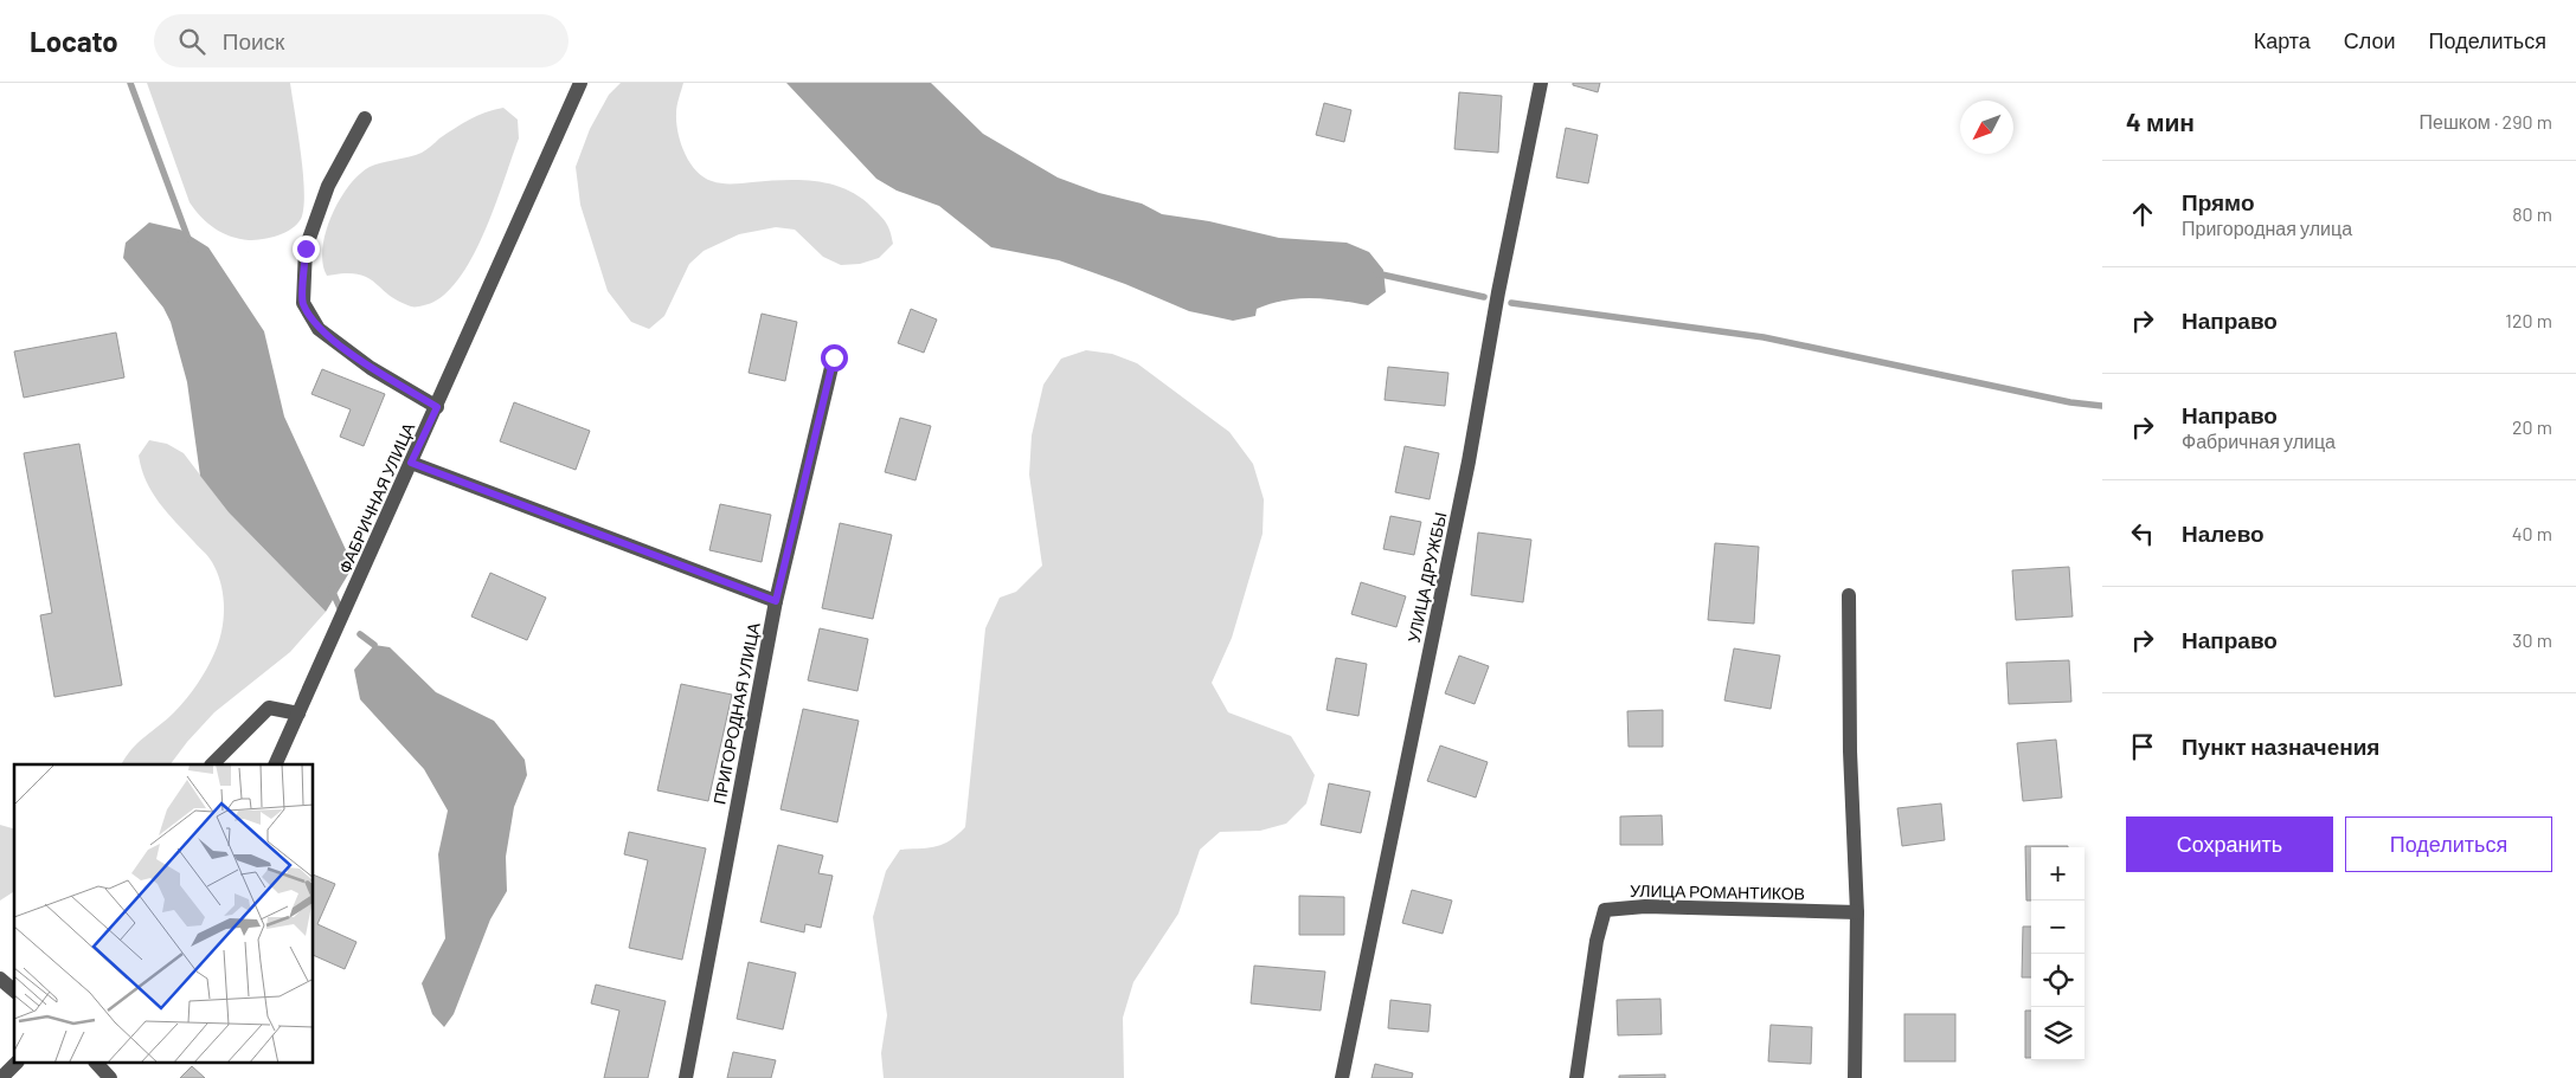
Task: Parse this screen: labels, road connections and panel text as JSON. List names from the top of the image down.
{
  "streets": {
    "street": [
      "ФАБРИЧНАЯ УЛИЦА",
      "УЛИЦА ДРУЖБЫ",
      "ПРИГОРОДНАЯ УЛИЦА",
      "УЛИЦА РОМАНТИКОВ"
    ]
  },
  "north": "bottom left",
  "page": {
    "header": "Locato",
    "search": "Поиск",
    "nav": ["Карта", "Слои", "Поделиться"],
    "heading": ["4 мин", "Пешком · 290 m"],
    "list": [
      ["Прямо", "Пригородная улица", "80 m"],
      ["Направо", "120 m"],
      ["Направо", "Фабричная улица", "20 m"],
      ["Налево", "40 m"],
      ["Направо", "30 m"],
      "Пункт назначения"
    ],
    "buttons": ["Сохранить", "Поделиться"],
    "map_buttons": ["+", "−"]
  }
}
